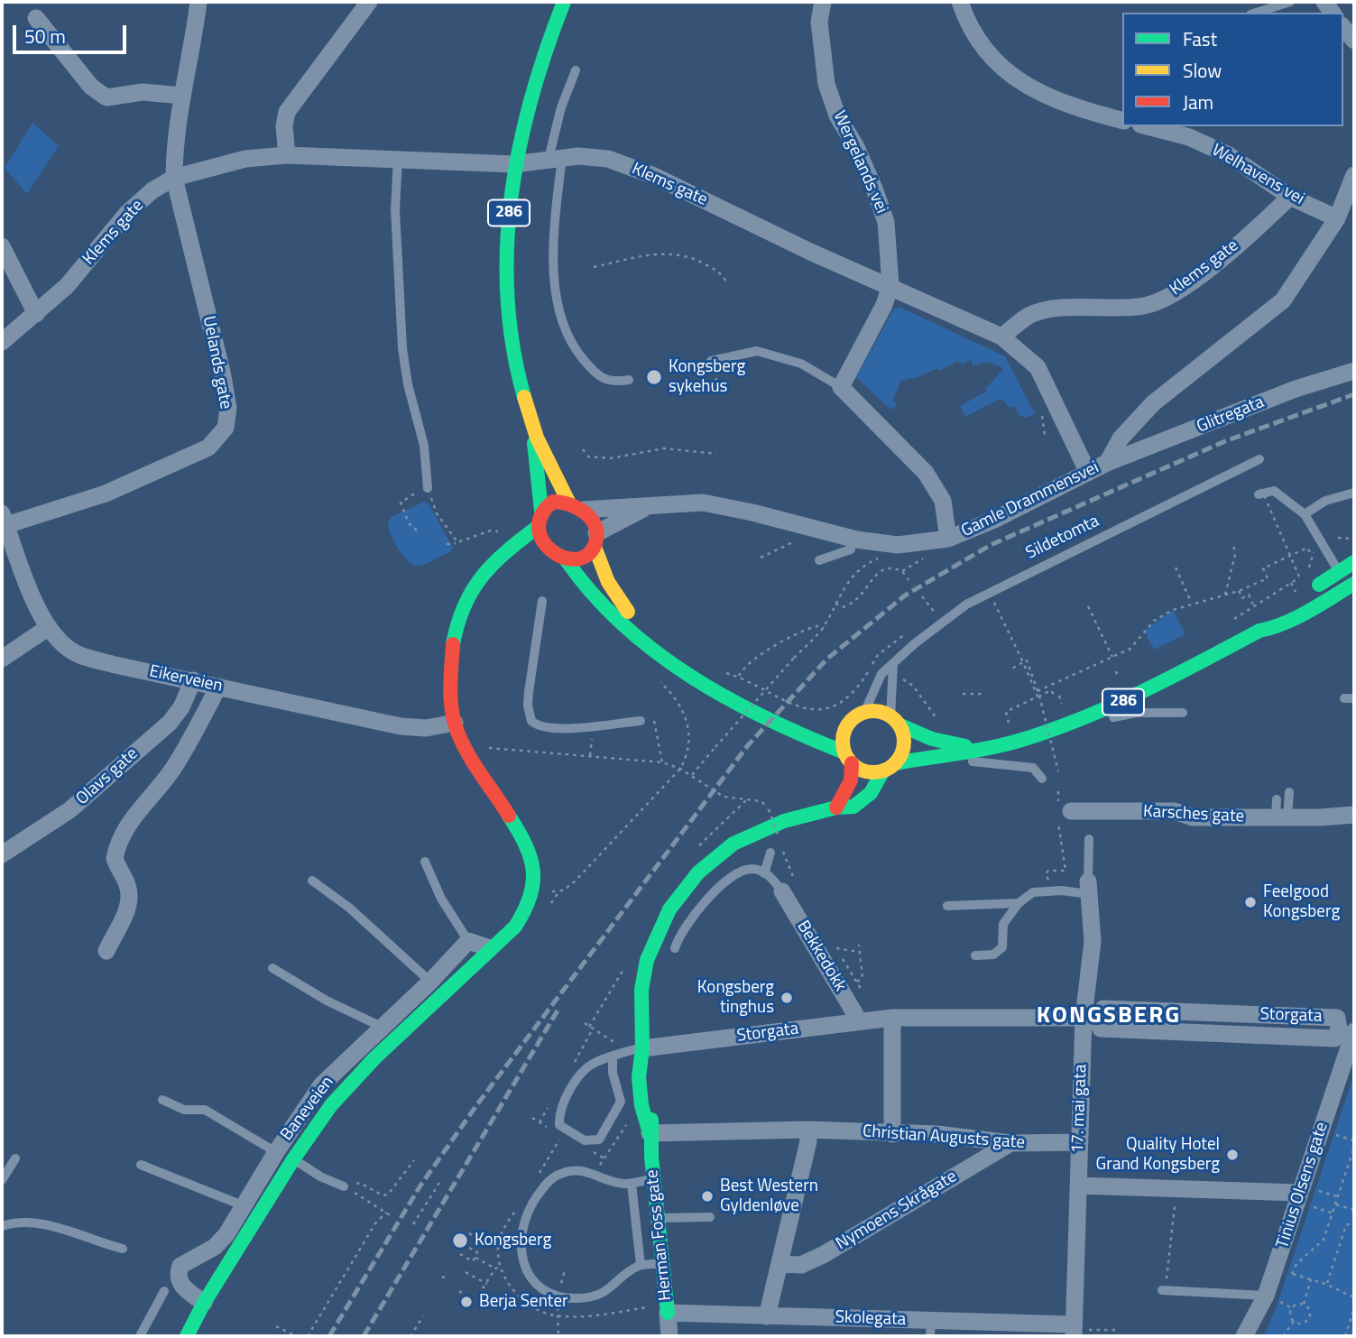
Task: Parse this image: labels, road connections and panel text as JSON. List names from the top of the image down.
{
  "streets": {
    "main road": ["286", "Baneveien", "Herman Foss gate"],
    "street": [
      "Wergelands vei",
      "Welhavens vei",
      "Klems gate",
      "Uelands gate",
      "Glitregata",
      "Gamle Drammensvei",
      "Eikerveien",
      "Olavs gate",
      "Karsches gate",
      "Bekkedokk",
      "Storgata",
      "17. mai gata",
      "Christian Augusts gate",
      "Tinius Olsens gate",
      "Nymoens Skrågate",
      "Skolegata"
    ],
    "lane": ["Sildetomta"]
  },
  "crossings": [
    ["Wergelands vei", "Klems gate"],
    ["Welhavens vei", "Klems gate"],
    ["Welhavens vei", "Gamle Drammensvei"],
    ["Klems gate", "286"],
    ["Klems gate", "Uelands gate"],
    ["286", "Gamle Drammensvei"],
    ["286", "Sildetomta"],
    ["286", "Herman Foss gate"],
    ["Uelands gate", "Eikerveien"],
    ["Glitregata", "Gamle Drammensvei"],
    ["Sildetomta", "Herman Foss gate"],
    ["Eikerveien", "Olavs gate"],
    ["Bekkedokk", "Storgata"],
    ["Storgata", "17. mai gata"],
    ["Storgata", "Herman Foss gate"],
    ["17. mai gata", "Christian Augusts gate"],
    ["17. mai gata", "Skolegata"],
    ["Christian Augusts gate", "Nymoens Skrågate"],
    ["Christian Augusts gate", "Herman Foss gate"],
    ["Herman Foss gate", "Skolegata"]
  ],
  "districts": ["KONGSBERG"],
  "places": [
    "Kongsberg sykehus",
    "Feelgood Kongsberg",
    "Kongsberg tinghus",
    "Quality Hotel Grand Kongsberg",
    "Best Western Gyldenløve",
    "Kongsberg",
    "Berja Senter"
  ],
  "legend": ["Fast", "Slow", "Jam"],
  "scale_bar": "50 m"
}
